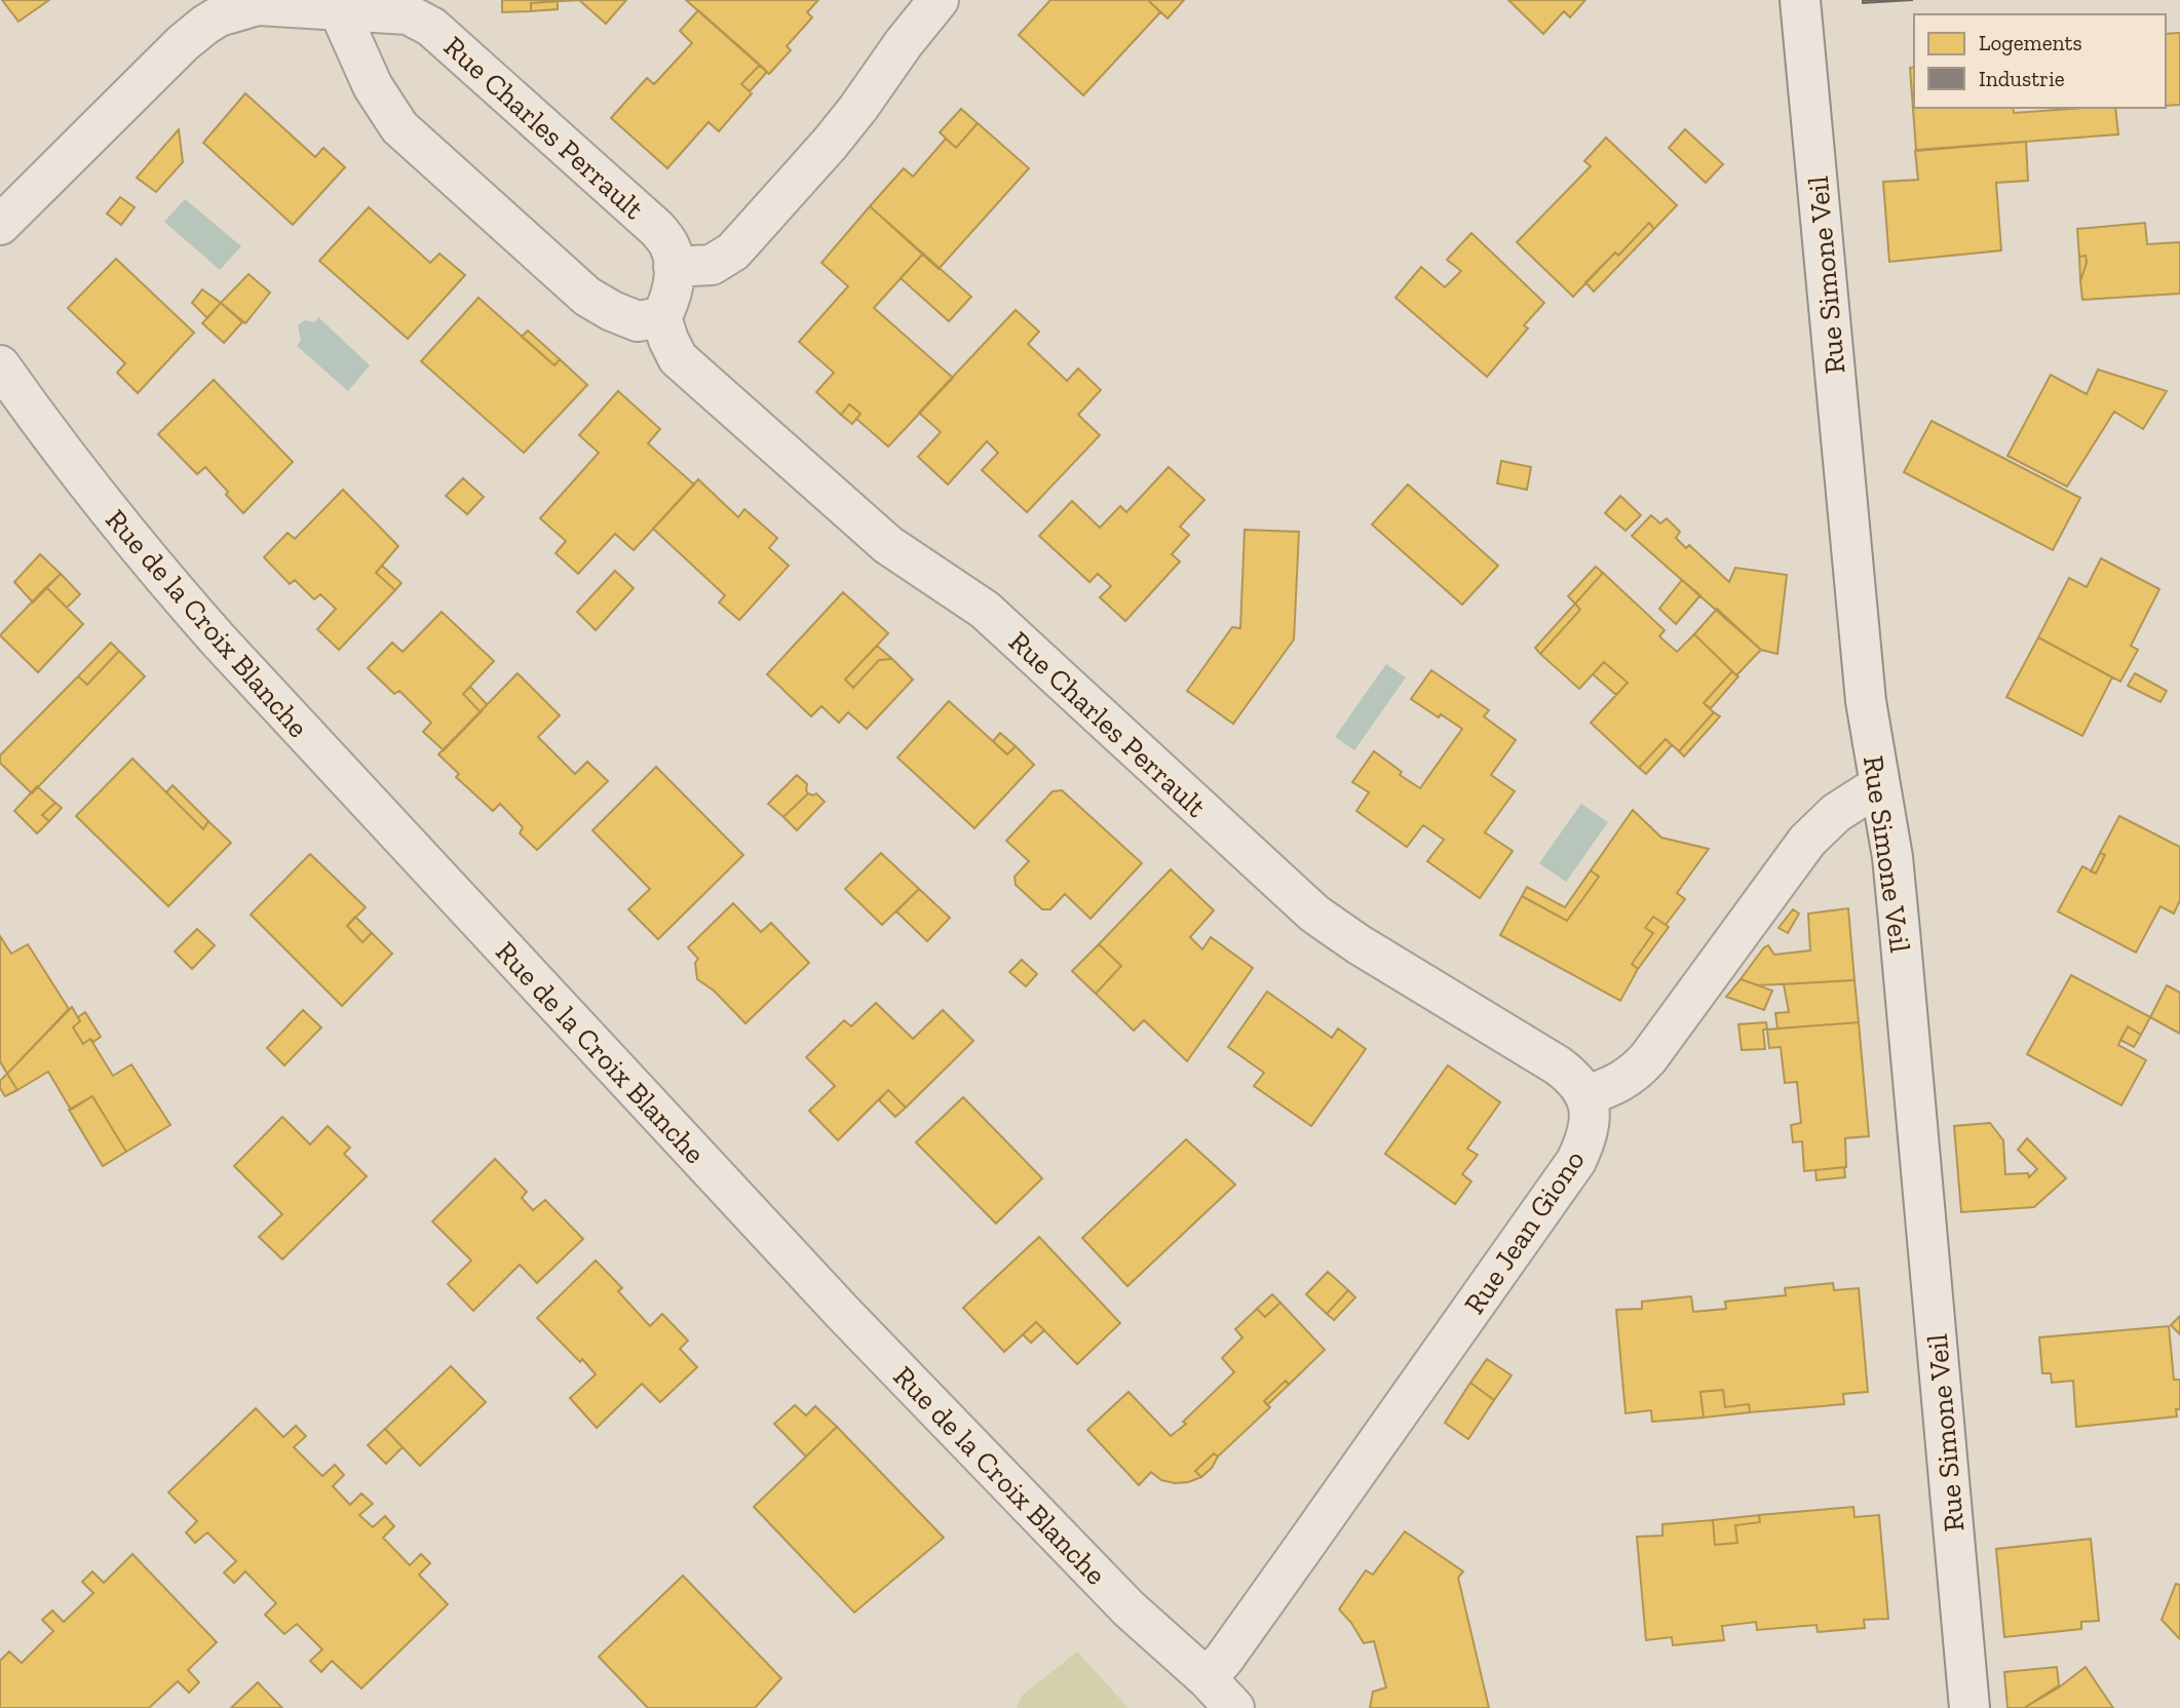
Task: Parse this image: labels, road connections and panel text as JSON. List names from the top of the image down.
{
  "streets": {
    "street": [
      "Rue Charles Perrault",
      "Rue Simone Veil",
      "Rue de la Croix Blanche",
      "Rue Jean Giono"
    ]
  },
  "crossings": [
    ["Rue Charles Perrault", "Rue Jean Giono"],
    ["Rue de la Croix Blanche", "Rue Jean Giono"]
  ],
  "legend": ["Logements", "Industrie"]
}
